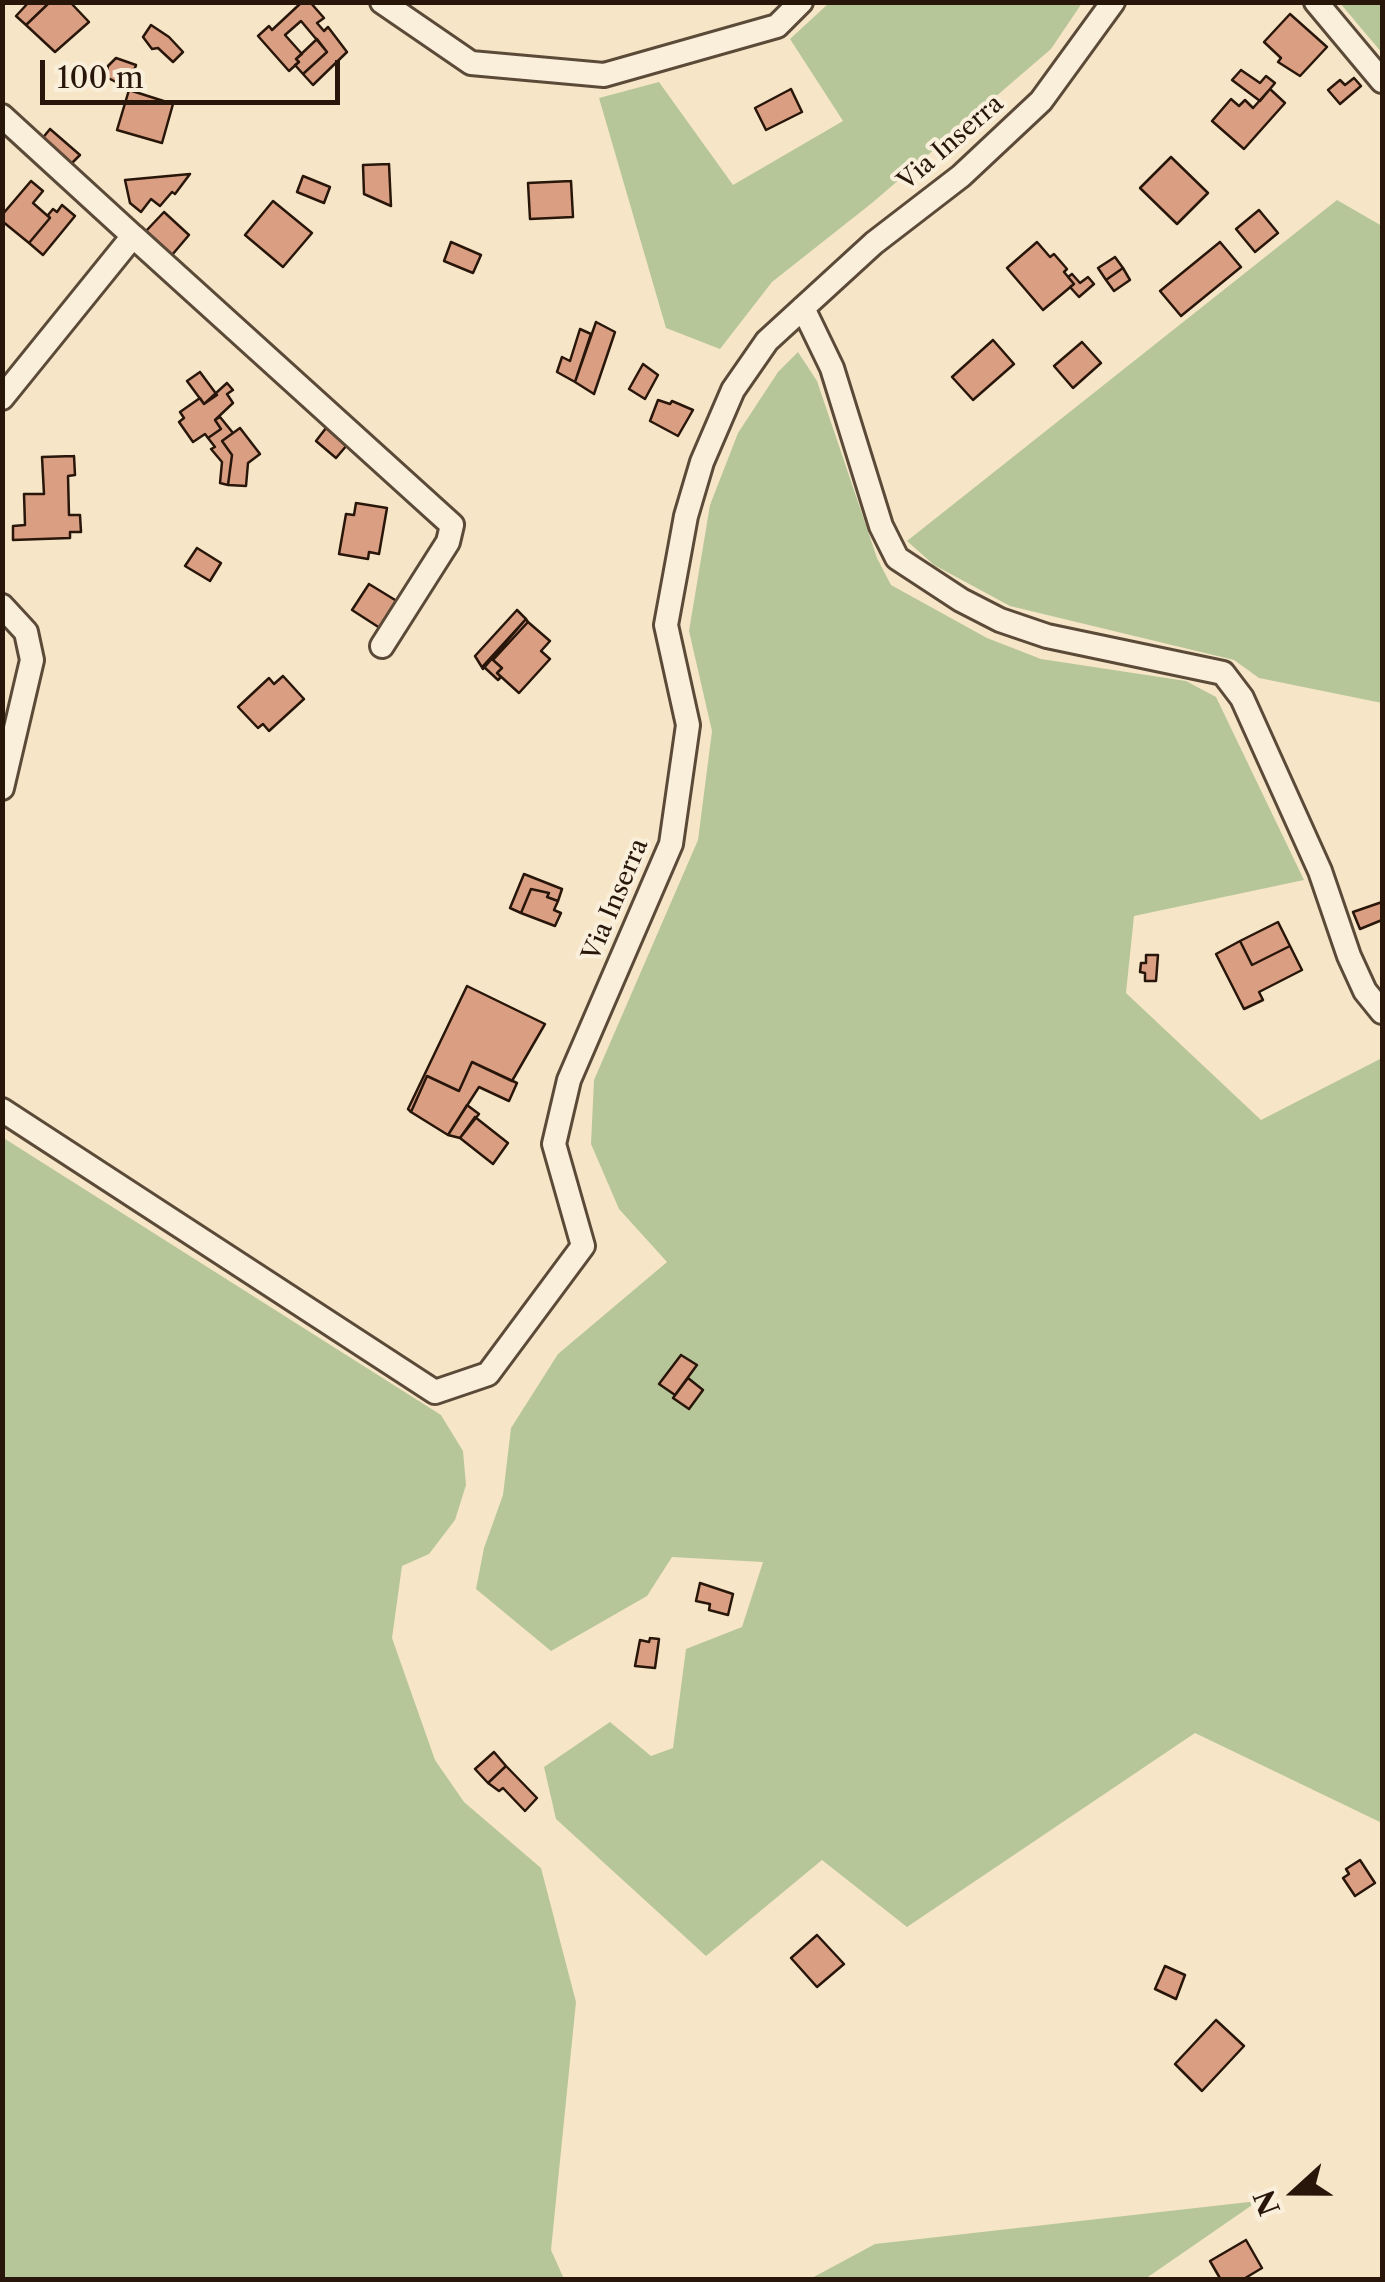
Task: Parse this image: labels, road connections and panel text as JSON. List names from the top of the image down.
{
  "streets": {
    "street": ["Via Inserra"]
  },
  "scale_bar": "100 m",
  "north": "left"
}
